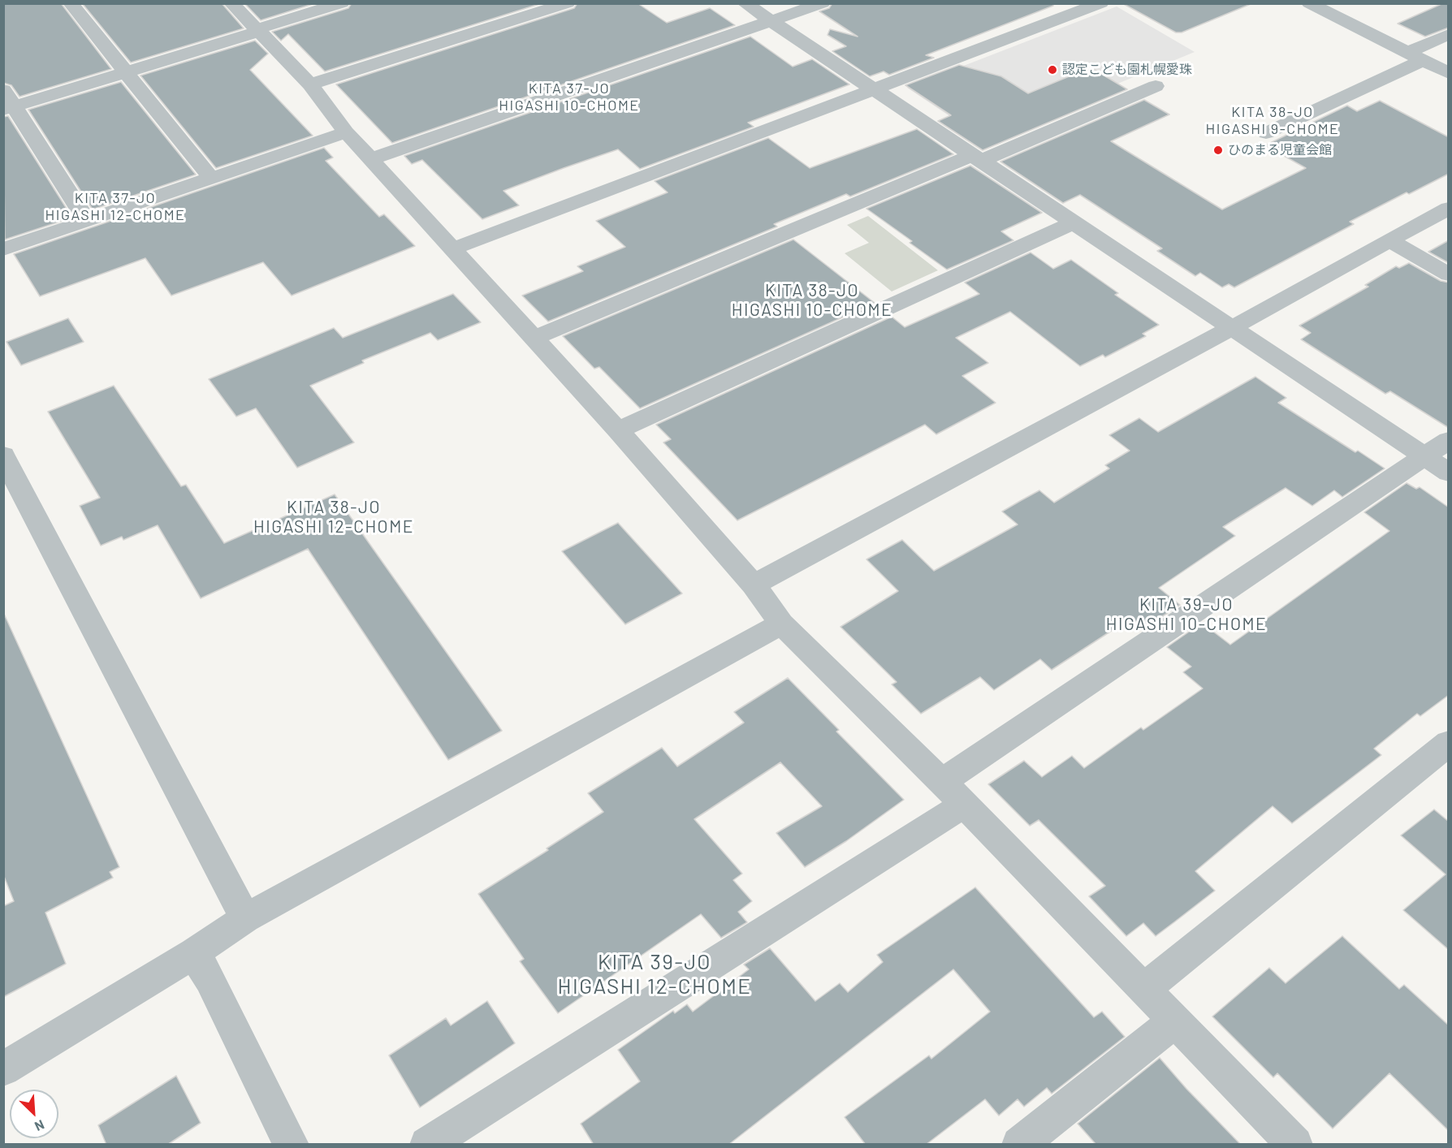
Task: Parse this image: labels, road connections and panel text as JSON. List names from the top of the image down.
{
  "districts": [
    "KITA 37-JO HIGASHI 10-CHOME",
    "KITA 38-JO HIGASHI 9-CHOME",
    "KITA 37-JO HIGASHI 12-CHOME",
    "KITA 38-JO HIGASHI 10-CHOME",
    "KITA 38-JO HIGASHI 12-CHOME",
    "KITA 39-JO HIGASHI 10-CHOME",
    "KITA 39-JO HIGASHI 12-CHOME"
  ],
  "places": ["認定こども園札幌愛珠", "ひのまる児童会館"],
  "north": "bottom right"
}
